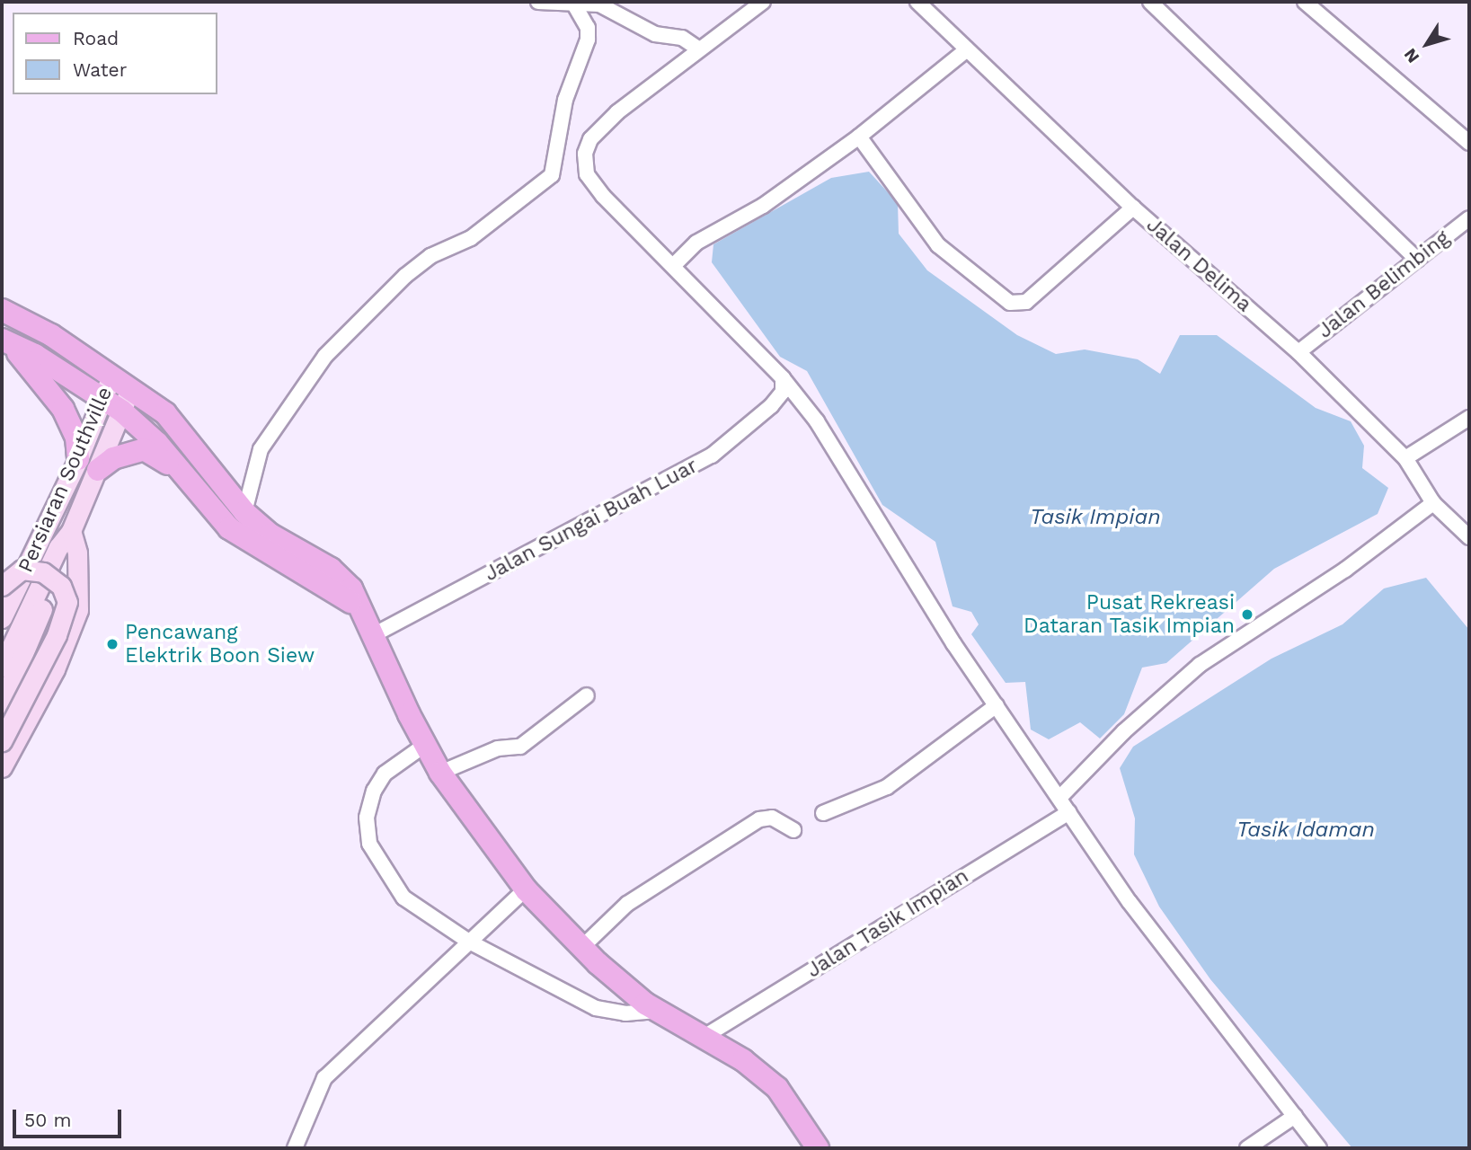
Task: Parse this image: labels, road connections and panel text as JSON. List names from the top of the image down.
{
  "streets": {
    "main road": ["Persiaran Southville"],
    "street": [
      "Jalan Delima",
      "Jalan Belimbing",
      "Jalan Sungai Buah Luar",
      "Jalan Tasik Impian"
    ]
  },
  "crossings": [
    ["Jalan Delima", "Jalan Belimbing"]
  ],
  "water": ["Tasik Impian", "Tasik Idaman"],
  "places": ["Pusat Rekreasi Dataran Tasik Impian", "Pencawang Elektrik Boon Siew"],
  "legend": ["Road", "Water"],
  "scale_bar": "50 m",
  "north": "bottom left"
}
